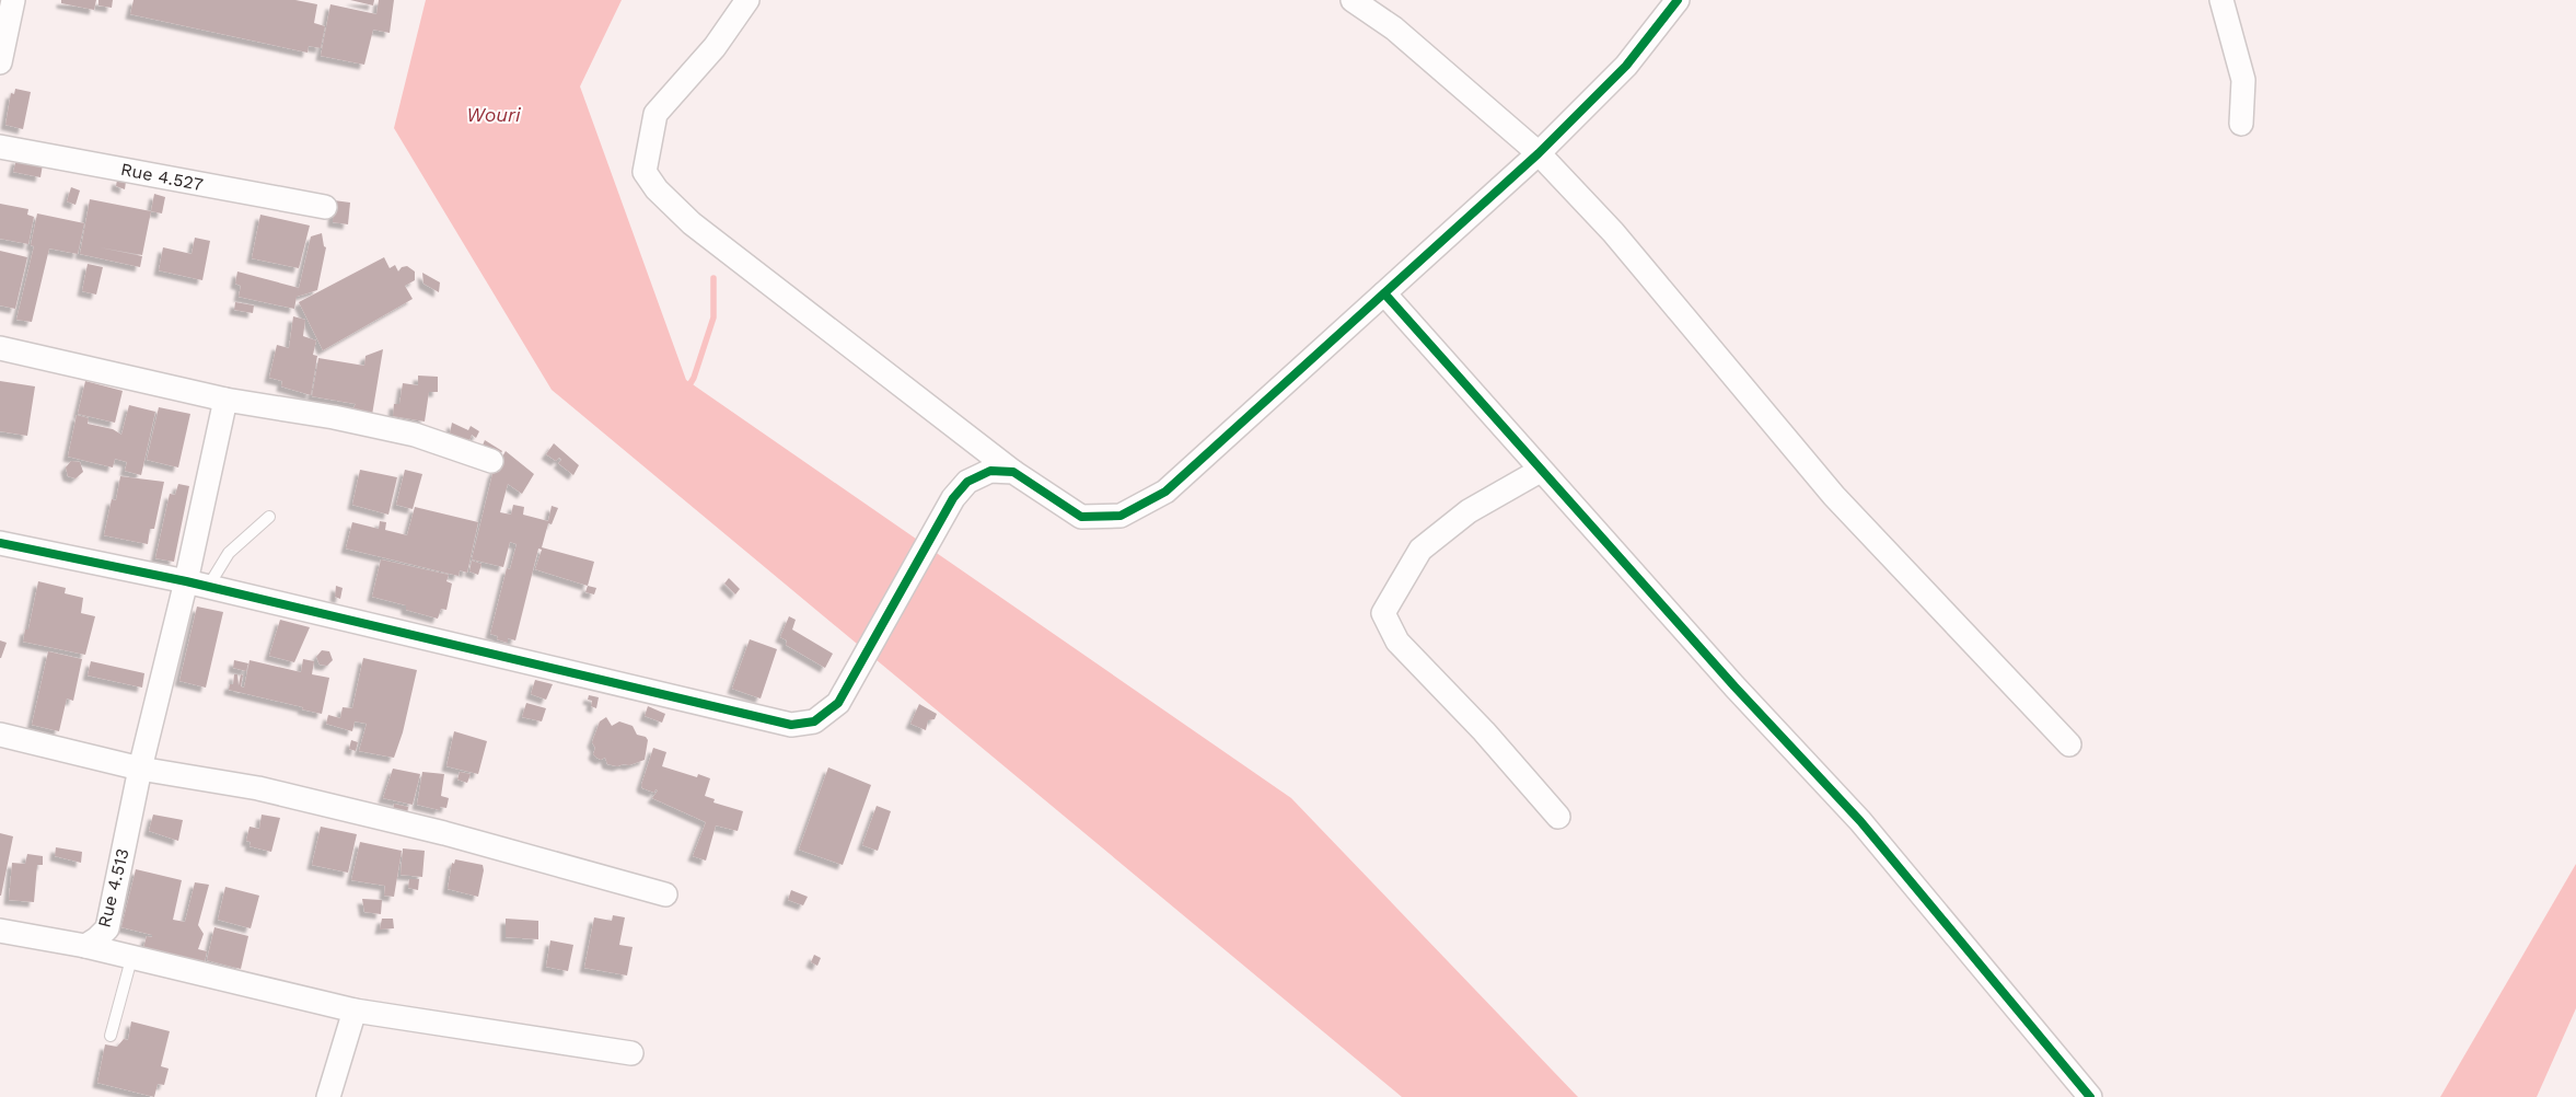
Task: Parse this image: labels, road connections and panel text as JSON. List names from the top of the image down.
{
  "streets": {
    "street": ["Rue 4.527", "Rue 4.513"]
  },
  "water": ["Wouri"]
}
